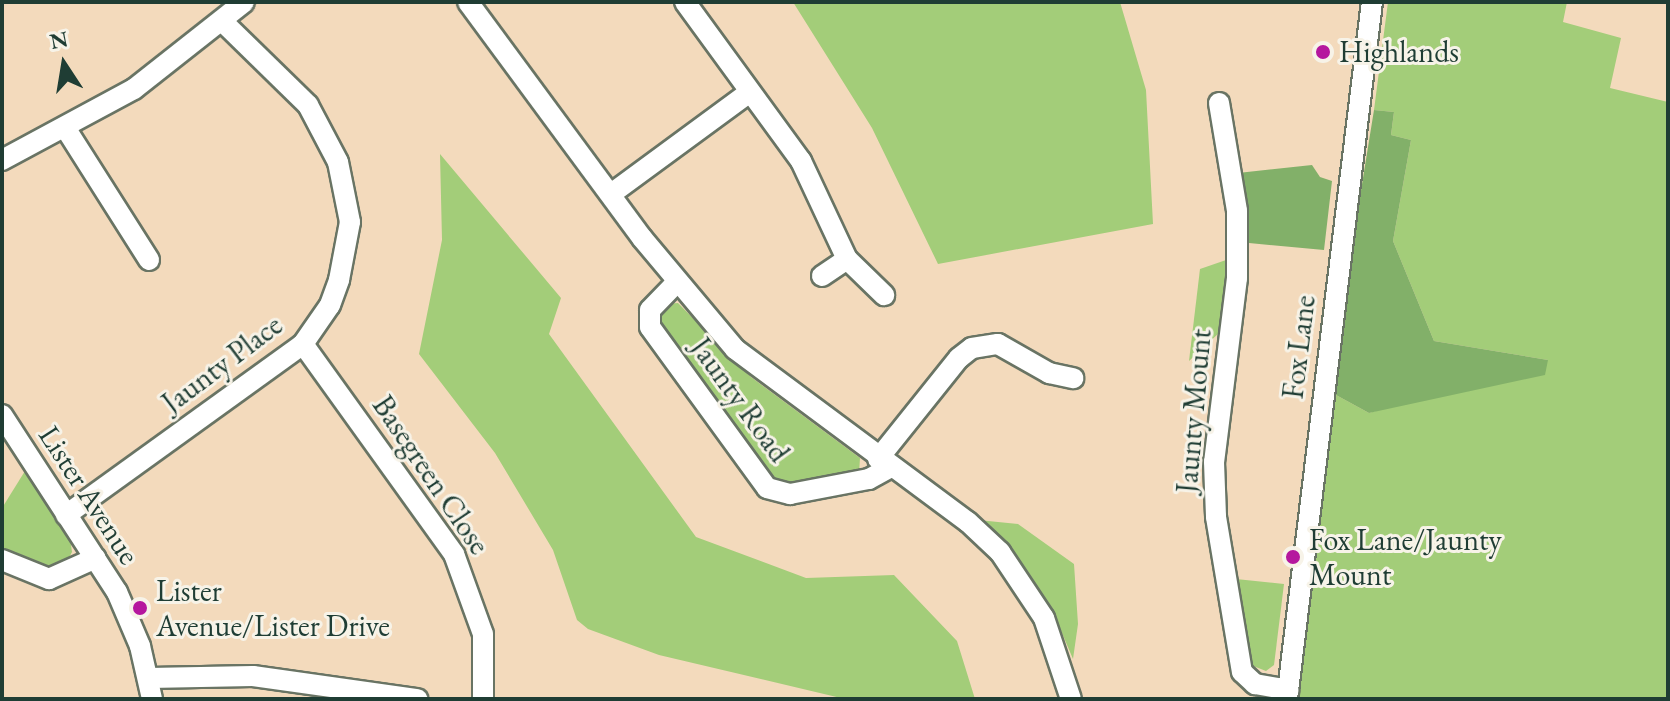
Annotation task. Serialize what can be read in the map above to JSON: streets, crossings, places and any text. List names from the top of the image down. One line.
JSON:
{"streets":{"street":["Fox Lane","Jaunty Place","Jaunty Road","Jaunty Mount","Basegreen Close","Lister Avenue"]},"crossings":[["Fox Lane","Jaunty Mount"],["Jaunty Place","Basegreen Close"],["Jaunty Place","Lister Avenue"]],"places":["Highlands","Fox Lane/Jaunty Mount","Lister Avenue/Lister Drive"],"north":"top"}
